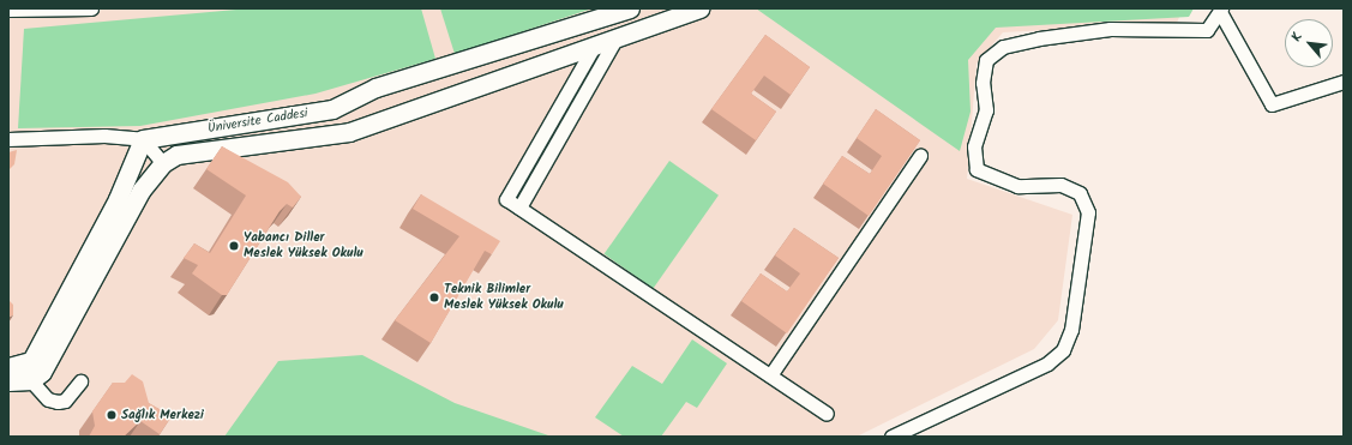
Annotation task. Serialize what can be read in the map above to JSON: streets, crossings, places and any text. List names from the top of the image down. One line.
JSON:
{"streets":{"main road":["Üniversite Caddesi"]},"places":["Yabancı Diller Meslek Yüksek Okulu","Teknik Bilimler Meslek Yüksek Okulu","Sağlık Merkezi"],"north":"top left"}
